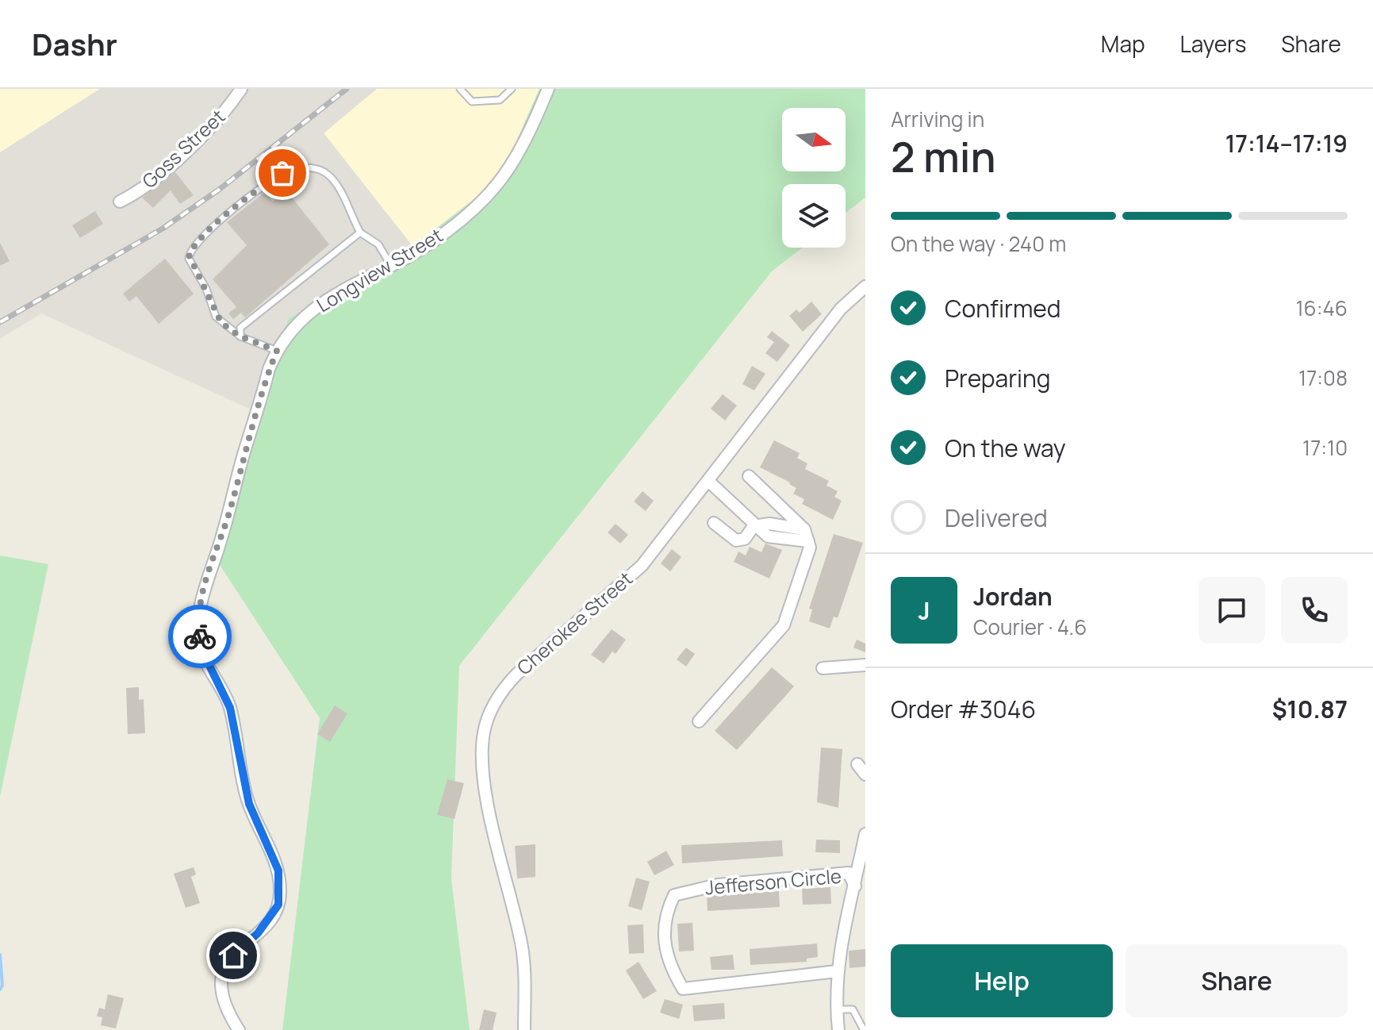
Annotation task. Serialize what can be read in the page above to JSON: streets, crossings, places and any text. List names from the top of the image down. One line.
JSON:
{"streets":{"street":["Goss Street","Longview Street","Cherokee Street","Jefferson Circle"]},"north":"right","page":{"header":"Dashr","nav":["Map","Layers","Share"],"heading":["2 min","Arriving in","17:14–17:19"],"panel":["Jordan","Courier · 4.6","Order #3046","$10.87"],"bar":"On the way · 240 m","list":[["Confirmed","16:46"],["Preparing","17:08"],["On the way","17:10"],"Delivered"],"round":"J","buttons":["Help","Share"]}}
